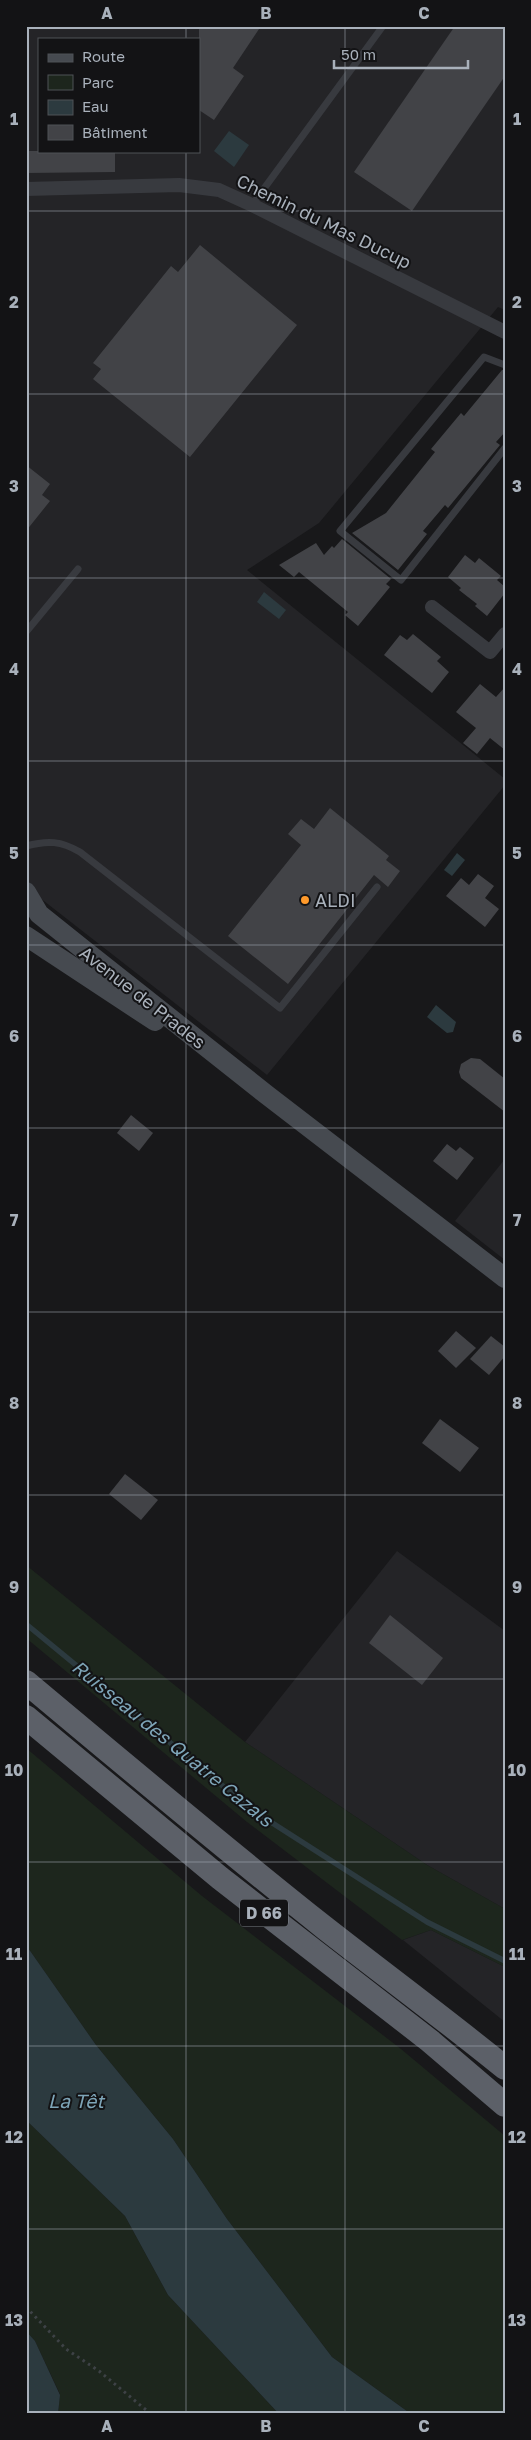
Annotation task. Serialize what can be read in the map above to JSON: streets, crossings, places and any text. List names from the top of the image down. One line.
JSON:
{"streets":{"highway":["D 66"],"main road":["Avenue de Prades"],"street":["Chemin du Mas Ducup"]},"water":["Ruisseau des Quatre Cazals","La Têt"],"places":["ALDI"],"legend":["Route","Parc","Eau","Bâtiment"],"scale_bar":"50 m","grid":{"columns":["A","B","C"],"rows":["1","2","3","4","5","6","7","8","9","10","11","12","13"]}}
